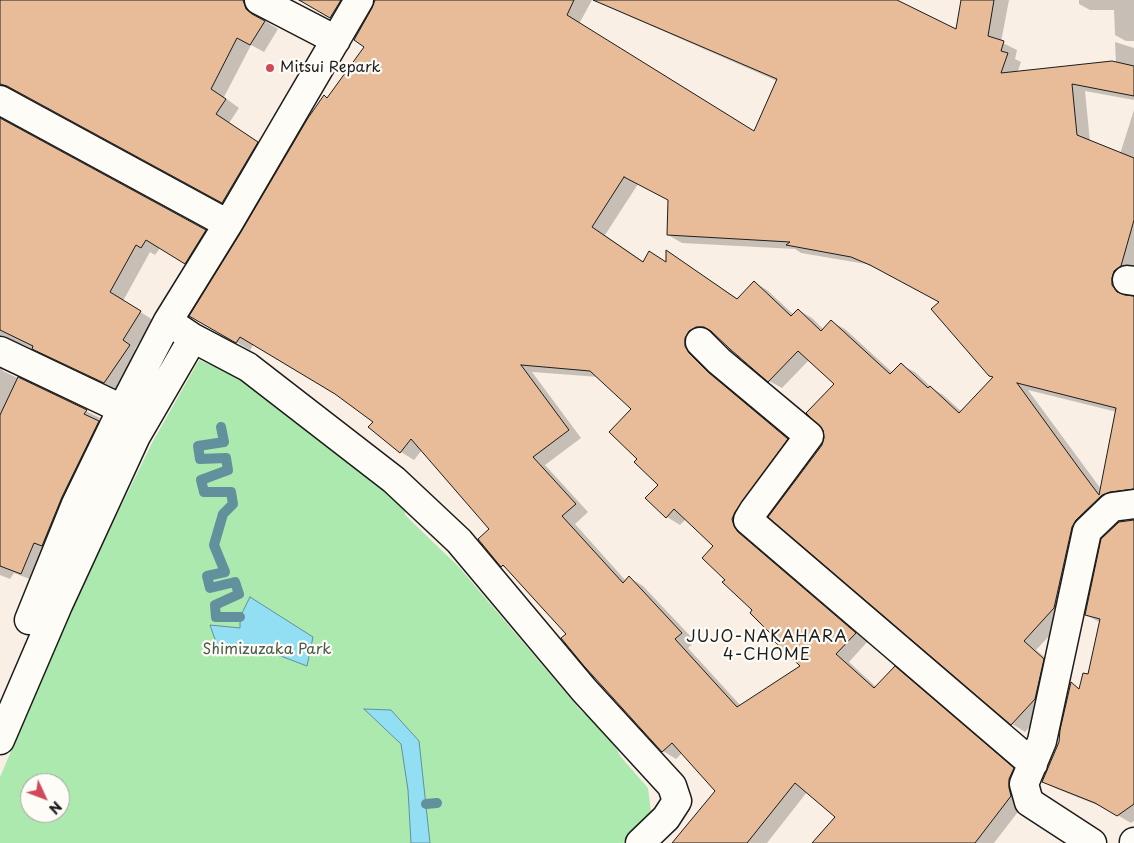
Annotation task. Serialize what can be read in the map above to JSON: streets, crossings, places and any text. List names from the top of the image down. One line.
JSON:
{"districts":["JUJO-NAKAHARA 4-CHOME"],"parks":["Shimizuzaka Park"],"places":["Mitsui Repark"],"north":"bottom right"}
